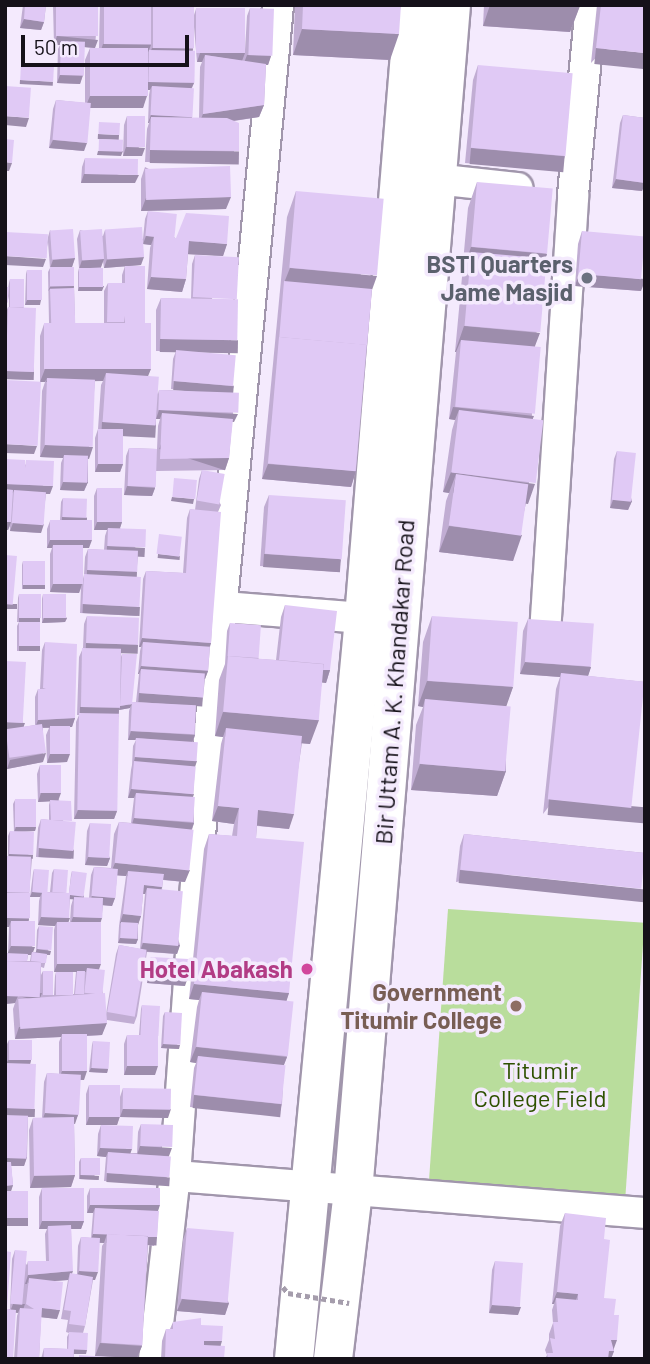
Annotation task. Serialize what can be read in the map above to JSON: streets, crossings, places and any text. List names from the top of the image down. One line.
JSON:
{"streets":{"main road":["Bir Uttam A. K. Khandakar Road"]},"parks":["Titumir College Field"],"places":["BSTI Quarters Jame Masjid","Hotel Abakash","Government Titumir College"],"scale_bar":"50 m"}
